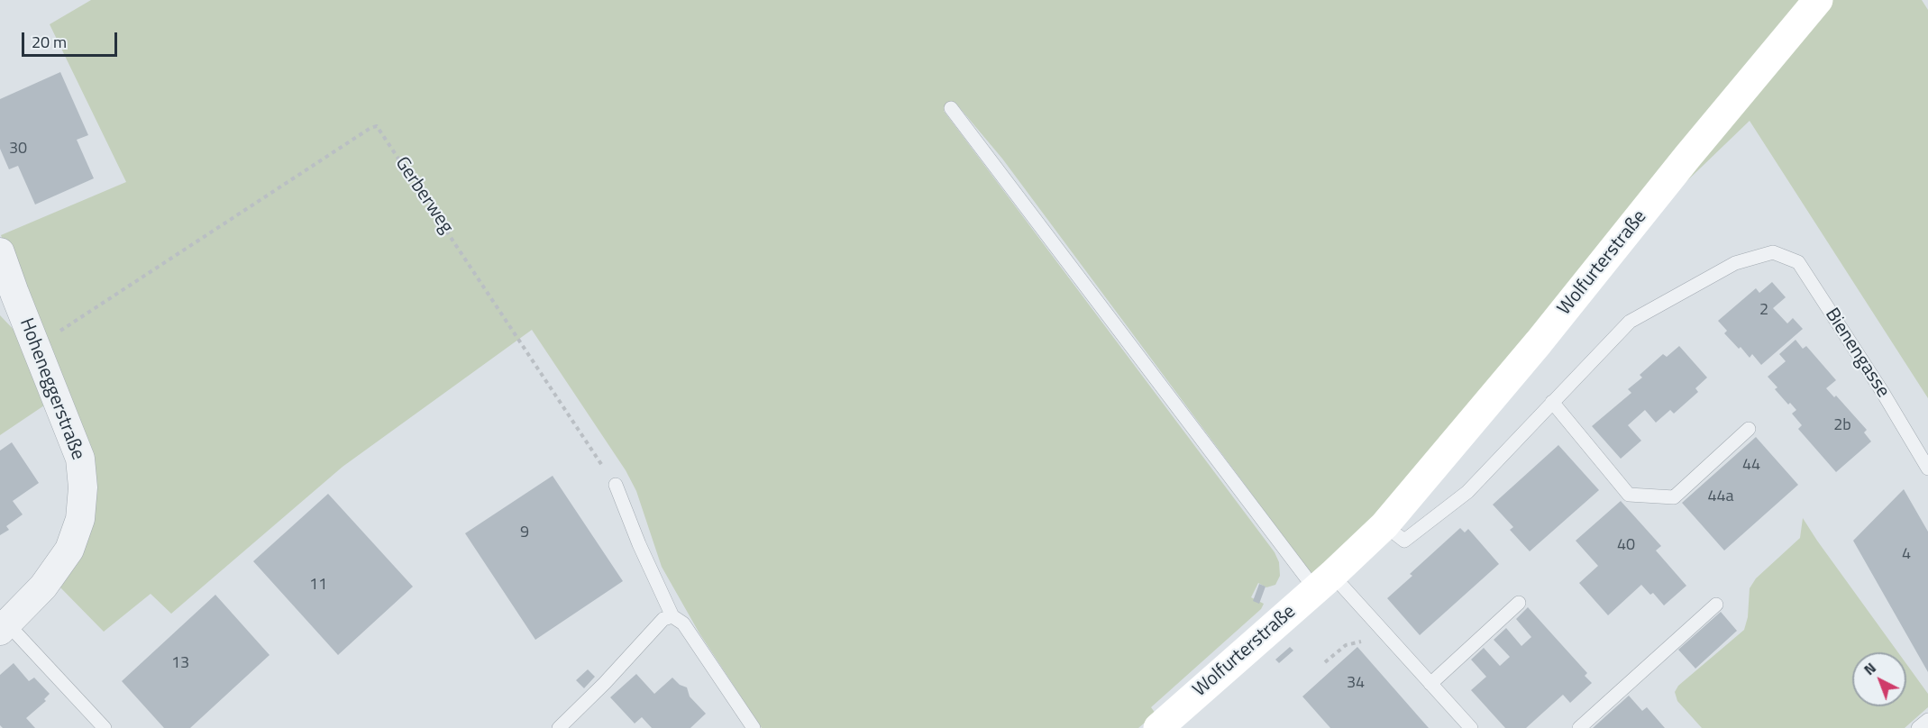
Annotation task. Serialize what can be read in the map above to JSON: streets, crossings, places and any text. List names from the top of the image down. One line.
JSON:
{"streets":{"street":["Wolfurterstraße","Hoheneggerstraße"],"lane":["Bienengasse"],"path":["Gerberweg"]},"crossings":[["Gerberweg","Hoheneggerstraße"]],"house_numbers":["30","2","2b","44","44a","9","40","4","11","13","34"],"scale_bar":"20 m","north":"top left"}
